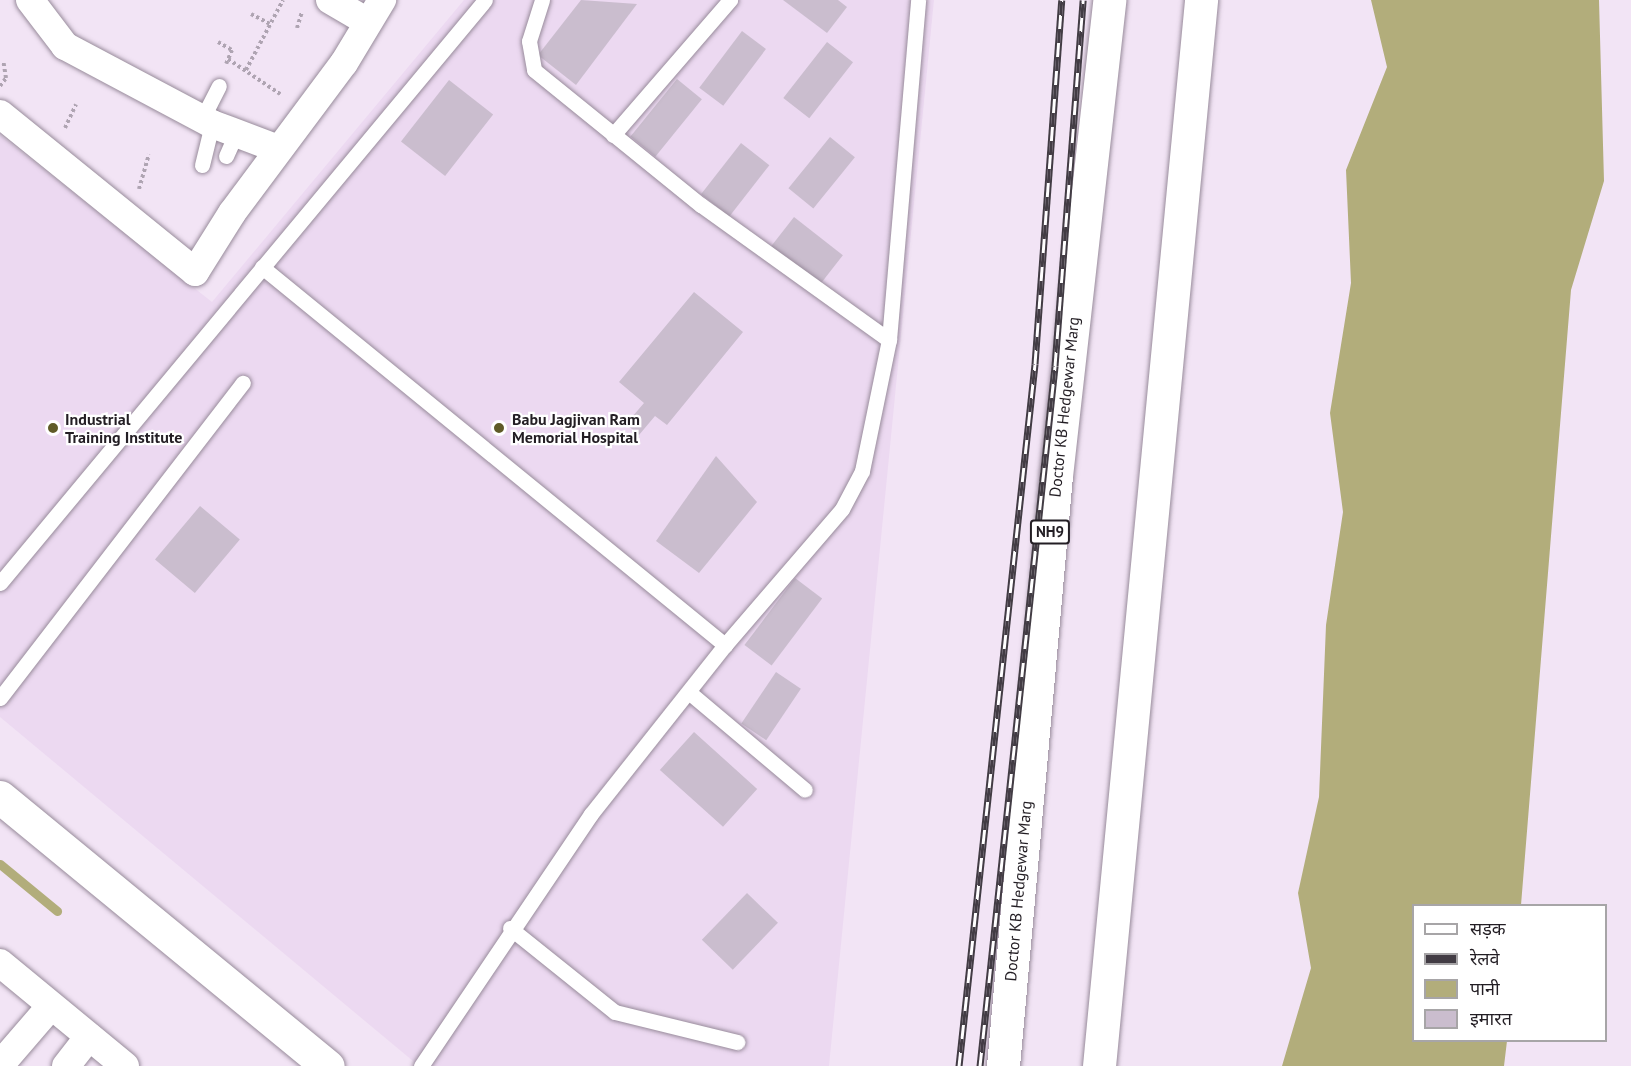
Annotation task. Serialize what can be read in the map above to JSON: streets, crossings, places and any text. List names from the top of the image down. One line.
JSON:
{"streets":{"main road":["Doctor KB Hedgewar Marg","NH9"]},"places":["Industrial Training Institute","Babu Jagjivan Ram Memorial Hospital"],"legend":["सड़क","रेलवे","पानी","इमारत"]}
